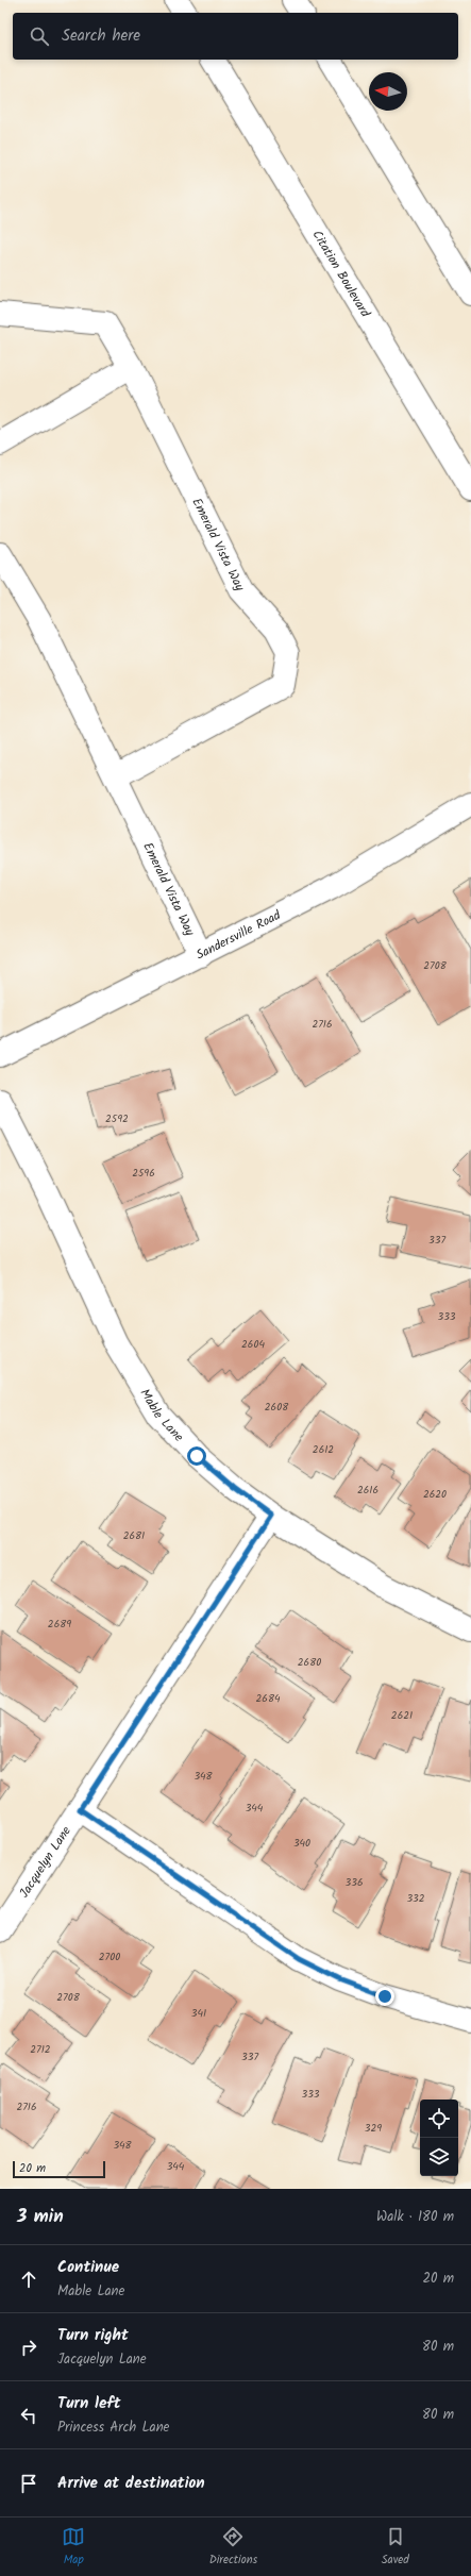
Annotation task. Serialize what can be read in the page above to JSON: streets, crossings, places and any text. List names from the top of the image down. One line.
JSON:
{"streets":{"street":["Citation Boulevard","Emerald Vista Way","Sandersville Road","Mable Lane","Jacquelyn Lane"]},"crossings":[["Emerald Vista Way","Sandersville Road"],["Mable Lane","Jacquelyn Lane"]],"house_numbers":["2708","2716","2592","2596","337","333","2604","2608","2612","2616","2620","2681","2689","2680","2684","2621","348","344","340","336","332","2700","2708","341","2712","337","333","2716","329","348","344"],"scale_bar":"20 m","north":"left","page":{"search":"Search here","scale":"20 m","heading":["3 min","Walk · 180 m"],"list":[["Continue","Mable Lane","20 m"],["Turn right","Jacquelyn Lane","80 m"],["Turn left","Princess Arch Lane","80 m"],"Arrive at destination"],"nav":["Map","Directions","Saved"]}}
